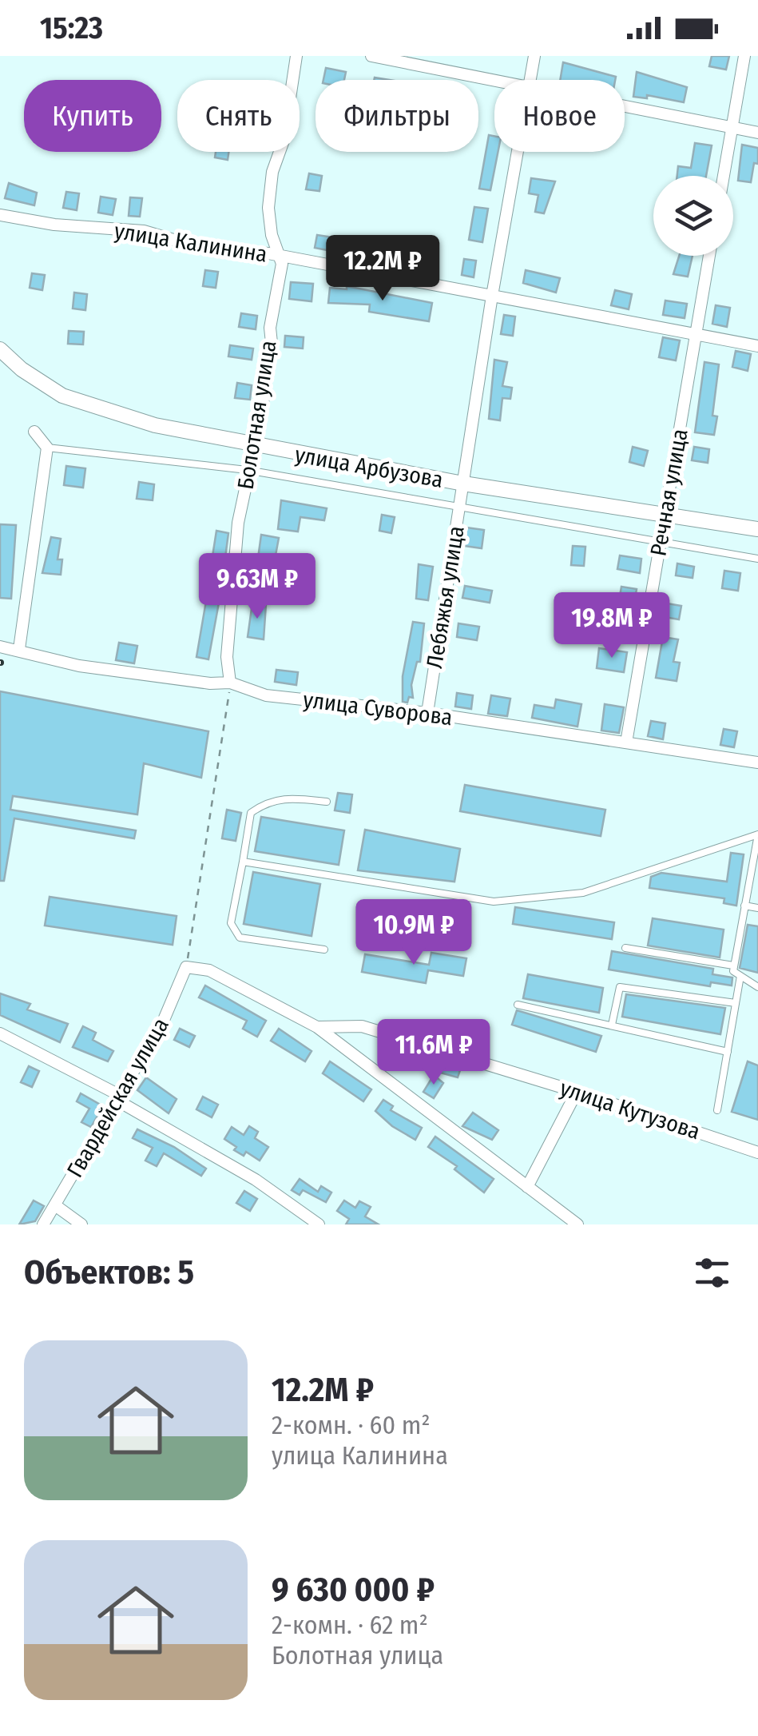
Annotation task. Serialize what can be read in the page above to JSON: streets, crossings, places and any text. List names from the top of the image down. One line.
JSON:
{"streets":{"street":["улица Калинина","Болотная улица","улица Арбузова","Речная улица","Лебяжья улица","улица Суворова","Гвардейская улица","улица Кутузова"]},"crossings":[["улица Калинина","Болотная улица"],["улица Калинина","Речная улица"],["улица Калинина","Лебяжья улица"],["Болотная улица","улица Арбузова"],["Болотная улица","улица Суворова"],["улица Арбузова","Речная улица"],["улица Арбузова","Лебяжья улица"],["Речная улица","улица Суворова"],["Лебяжья улица","улица Суворова"]],"page":{"status":"15:23","chip":["Купить","Снять","Фильтры","Новое"],"price":["12.2M ₽","9.63M ₽","19.8M ₽","10.9M ₽","11.6M ₽"],"heading":"Объектов: 5","list":[{"name":"12.2M ₽","note":"2-комн. · 60 m² · улица Калинина"},{"name":"9 630 000 ₽","note":"2-комн. · 62 m² · Болотная улица"}]}}
